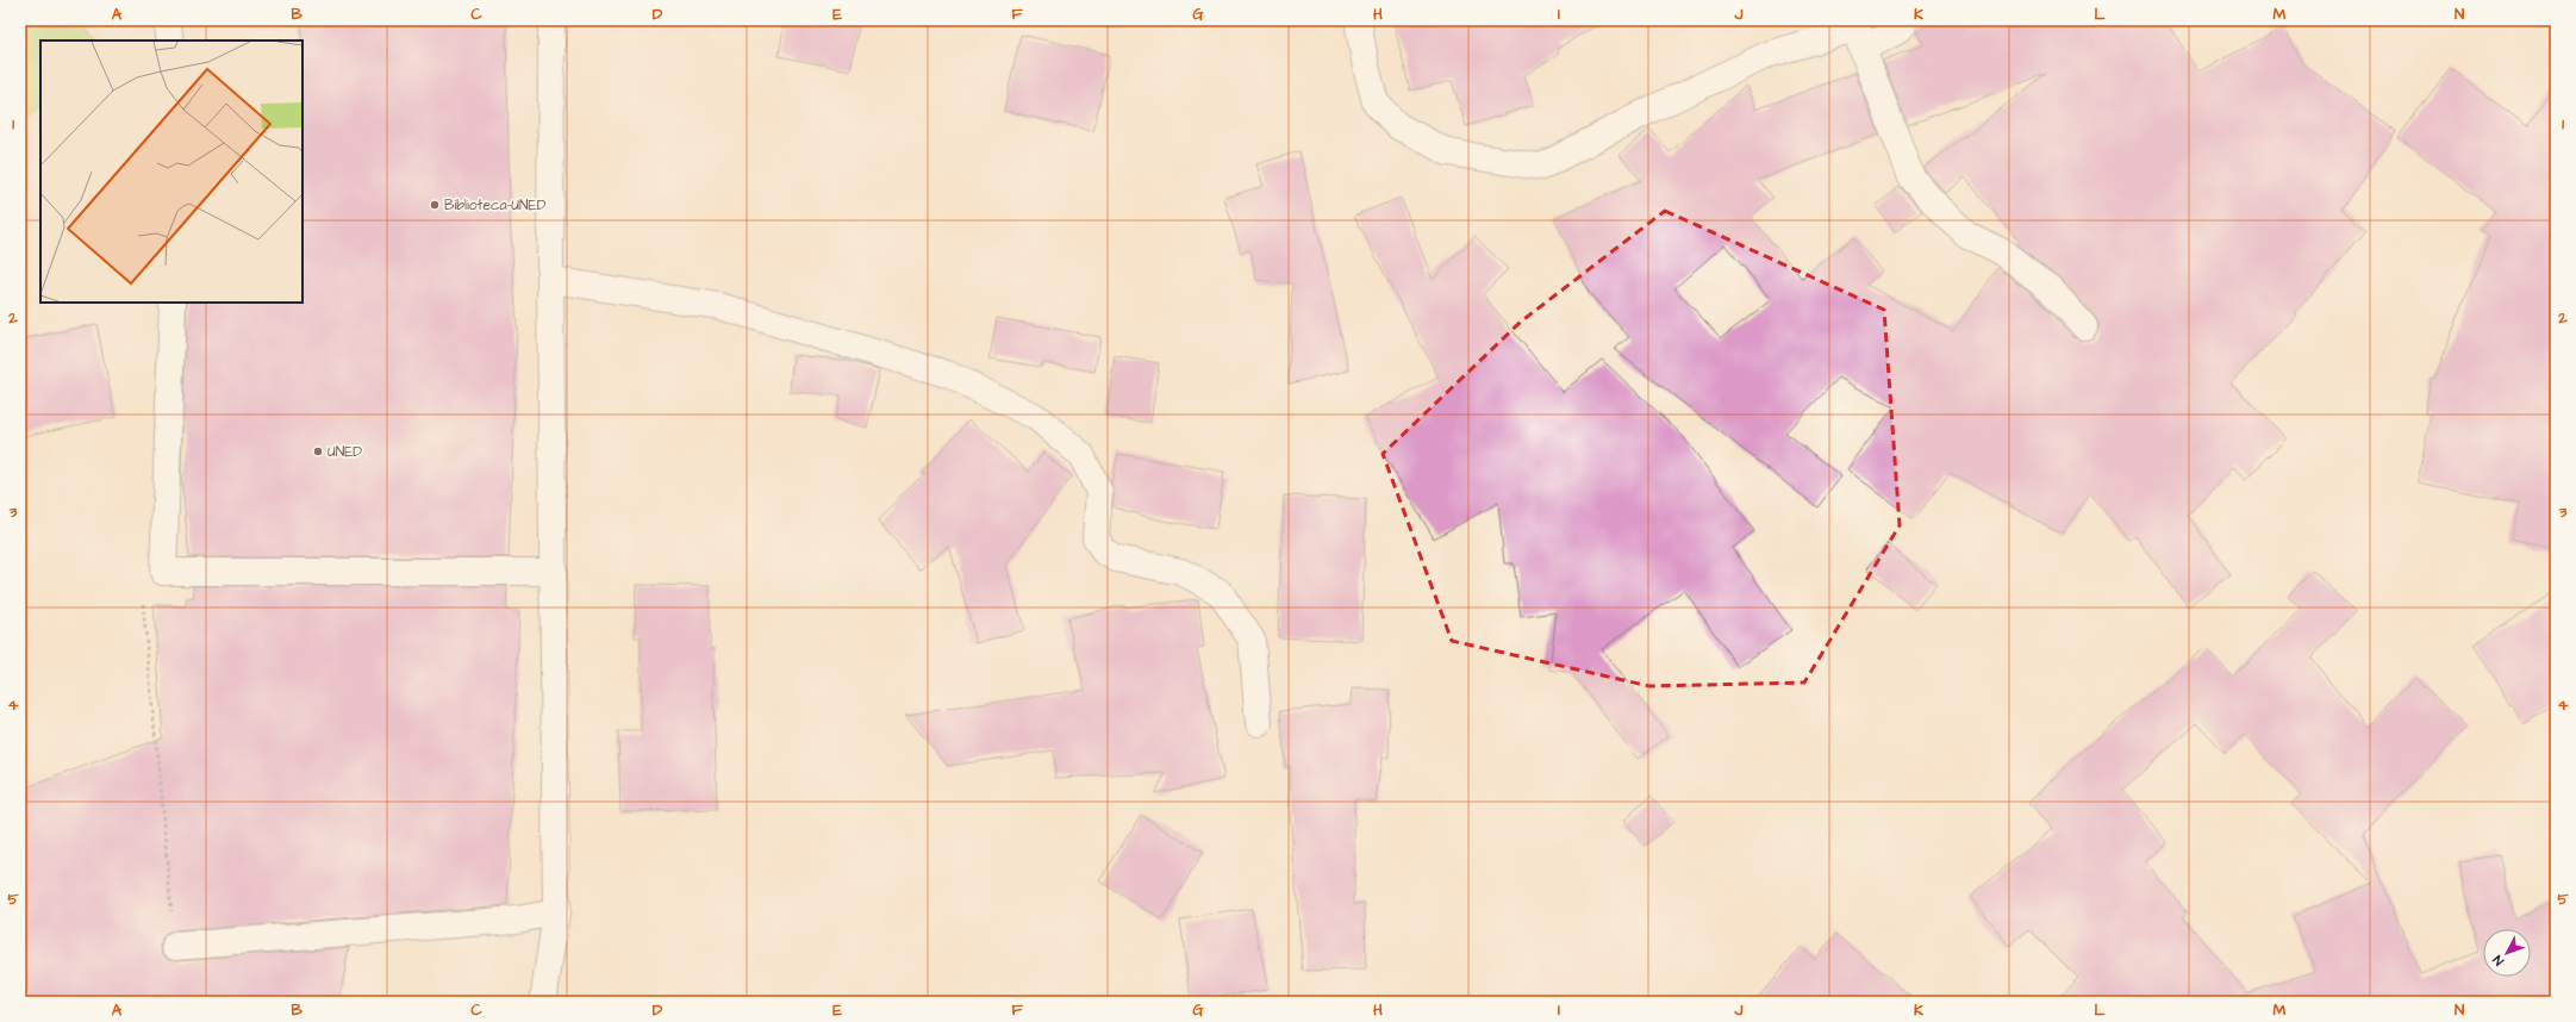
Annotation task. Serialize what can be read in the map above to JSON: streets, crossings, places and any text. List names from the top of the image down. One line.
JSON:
{"places":["Biblioteca-UNED","UNED"],"north":"bottom left","grid":{"columns":["A","B","C","D","E","F","G","H","I","J","K","L","M","N"],"rows":["1","2","3","4","5"]}}
